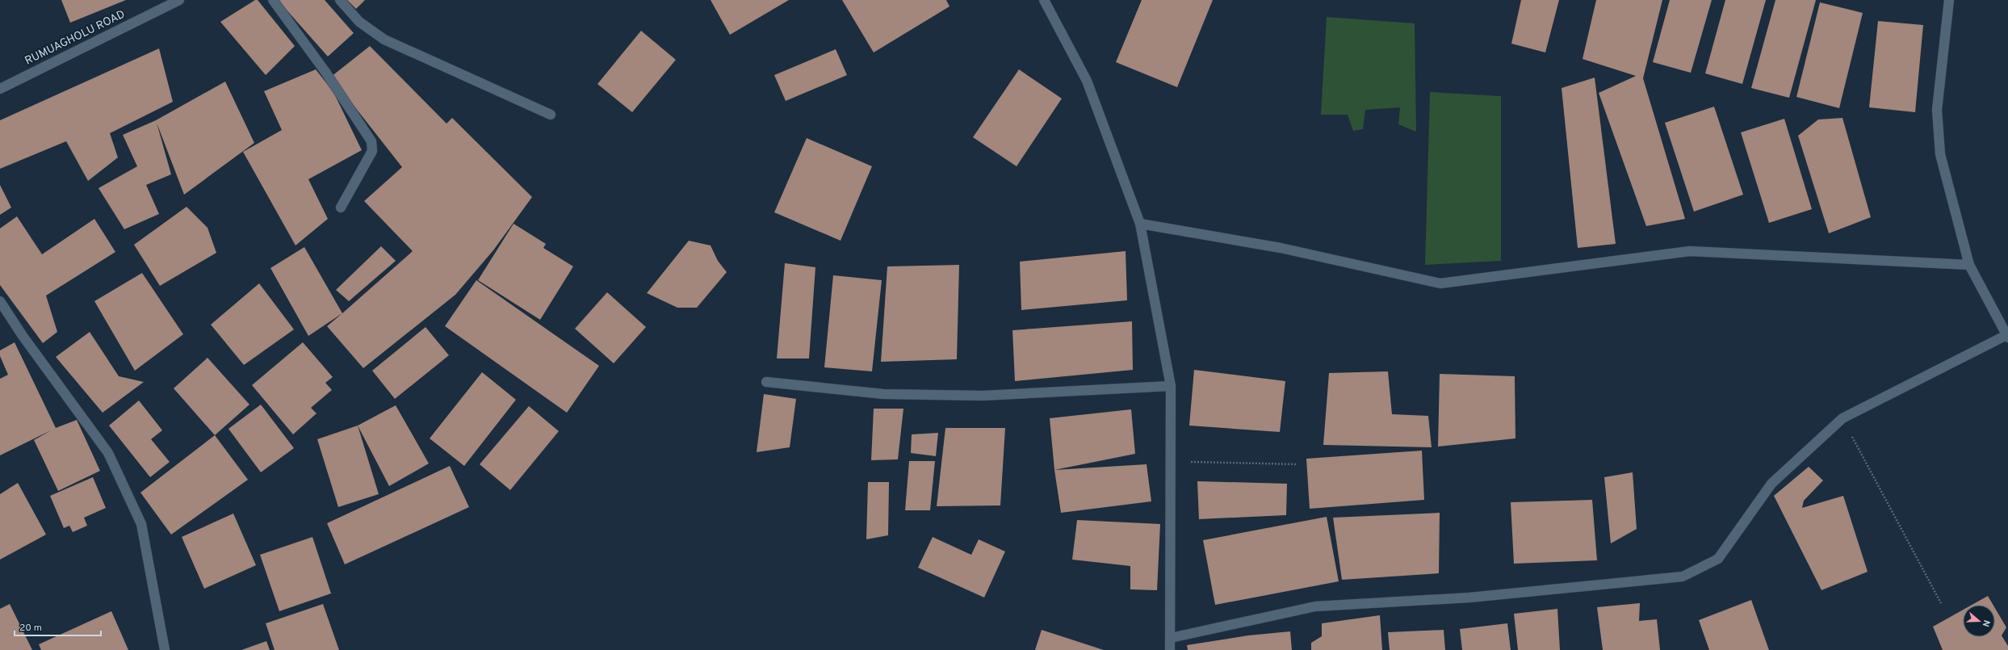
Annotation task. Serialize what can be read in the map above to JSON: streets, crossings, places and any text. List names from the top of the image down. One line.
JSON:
{"streets":{"street":["RUMUAGHOLU ROAD"]},"scale_bar":"20 m","north":"right"}
